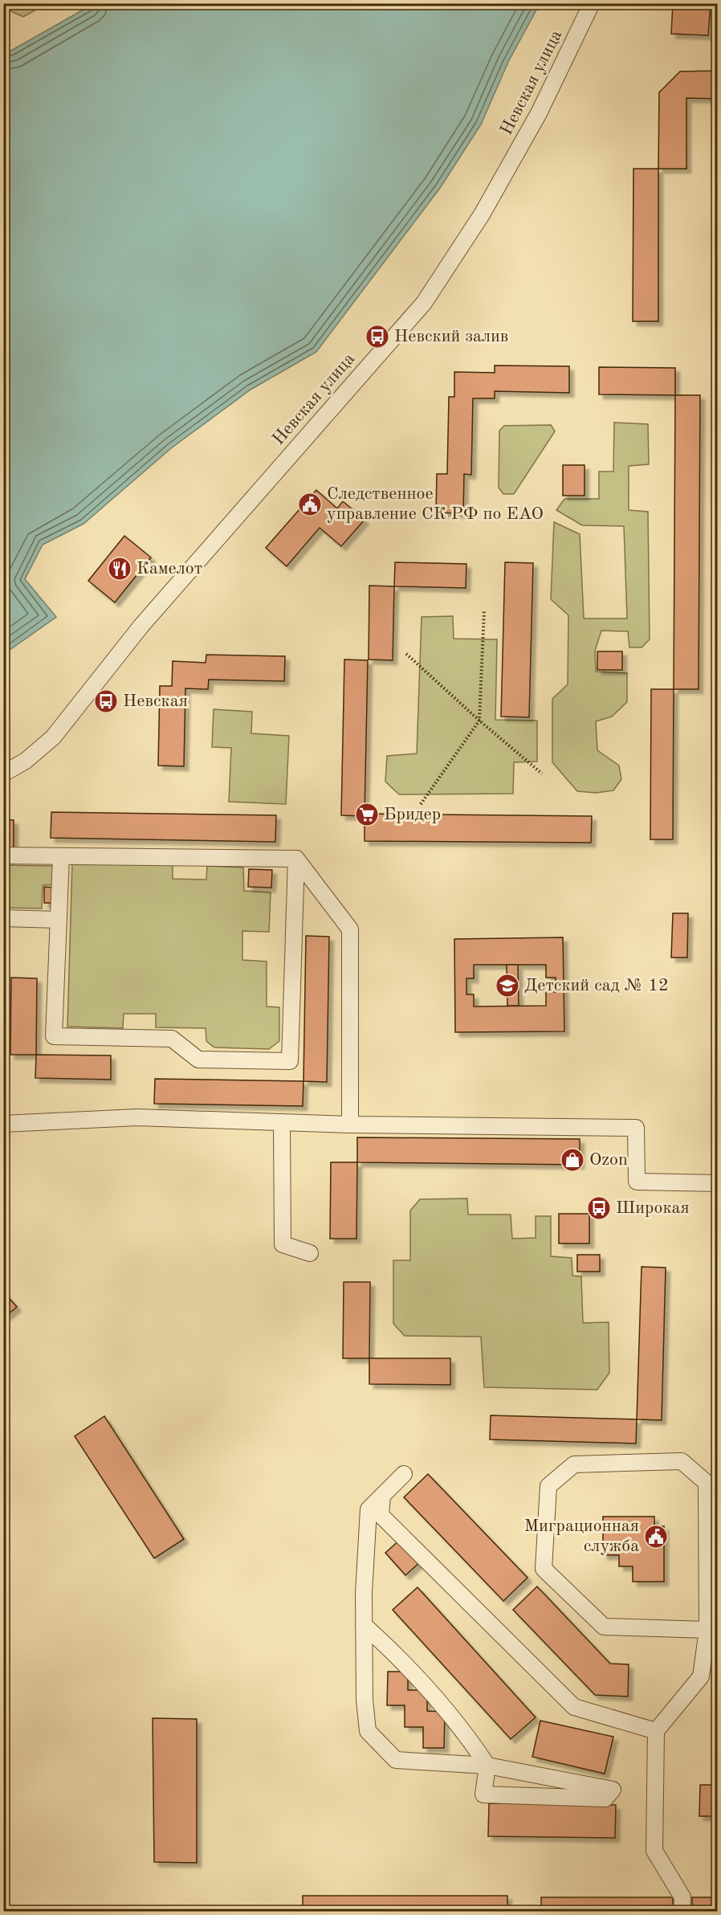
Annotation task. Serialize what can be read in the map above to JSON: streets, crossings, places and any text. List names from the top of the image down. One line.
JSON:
{"streets":{"street":["Невская улица"]},"places":{"bus stop":["Невский залив","Невская","Широкая"],"public building":["Следственное управление СК РФ по ЕАО","Миграционная служба"],"restaurant":["Камелот"],"supermarket":["Бридер"],"school or university":["Детский сад № 12"],"shop":["Ozon"]}}
